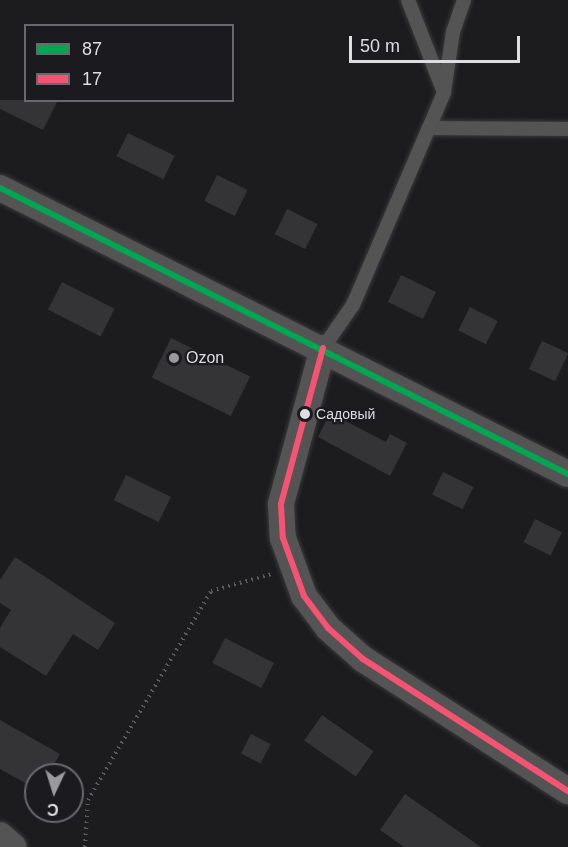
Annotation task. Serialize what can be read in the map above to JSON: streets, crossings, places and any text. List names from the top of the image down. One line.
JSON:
{"places":["Ozon","Садовый"],"lines":["transit line 87","transit line 17"],"legend":["87","17"],"scale_bar":"50 m","north":"bottom"}
